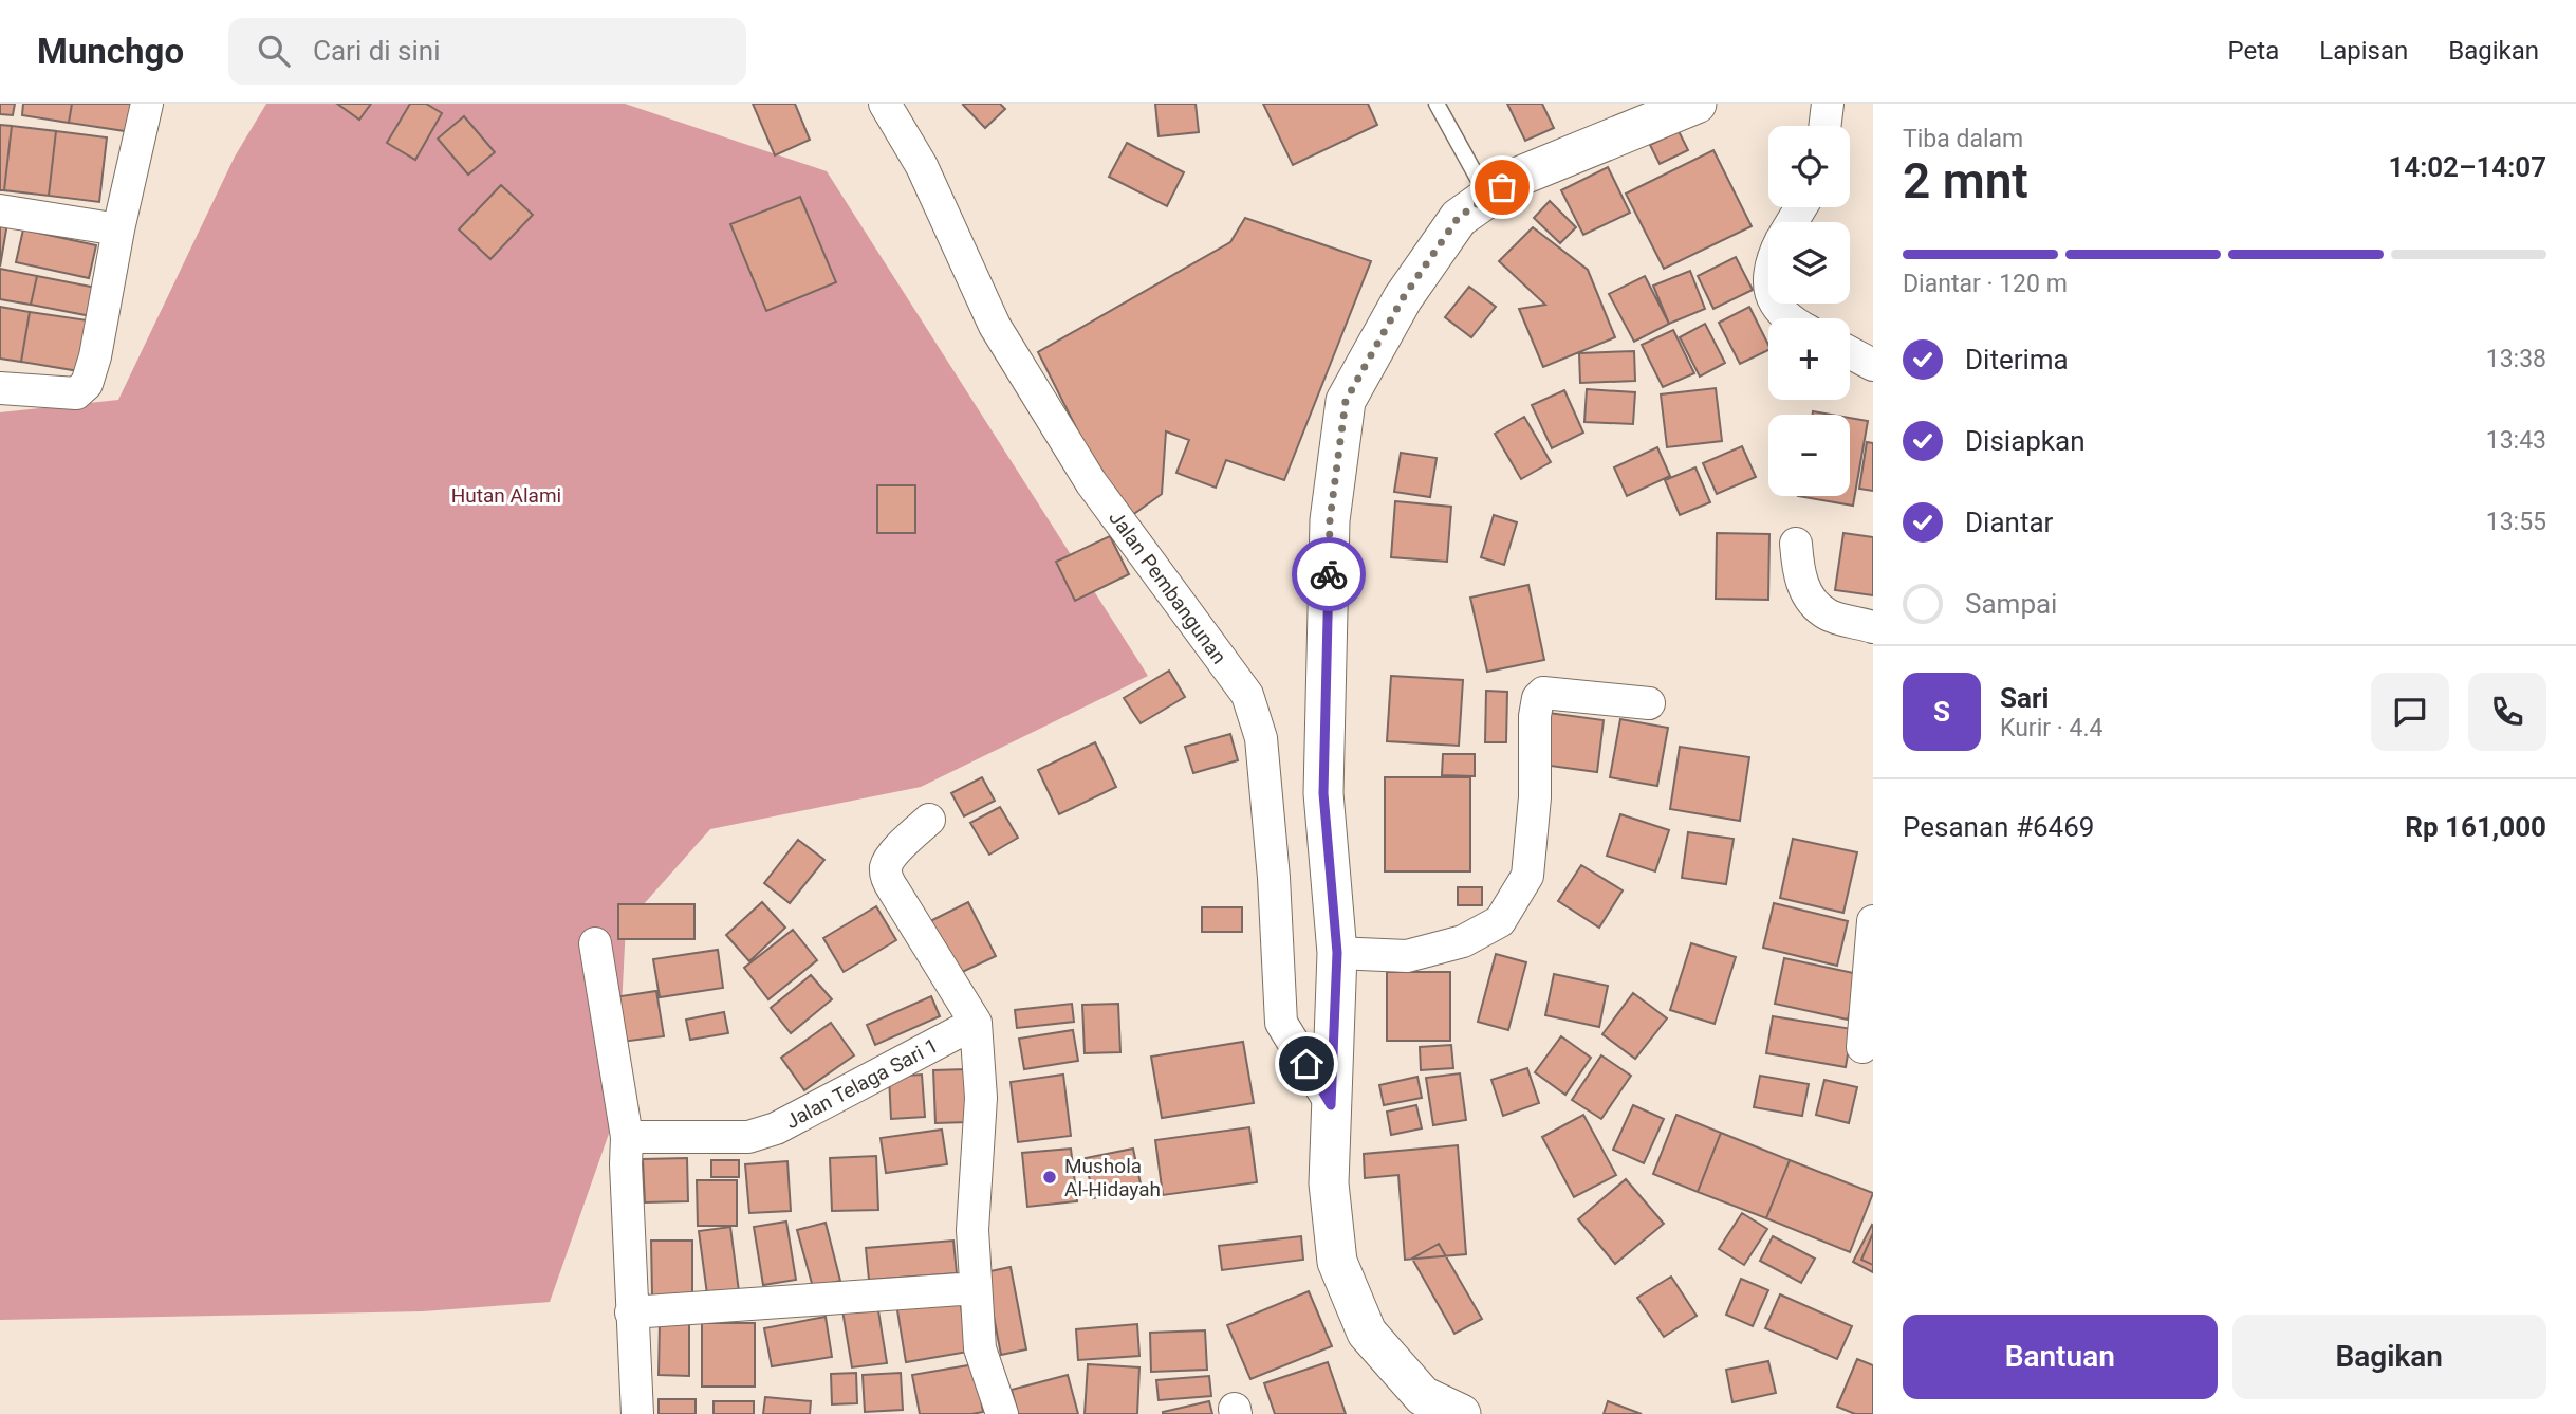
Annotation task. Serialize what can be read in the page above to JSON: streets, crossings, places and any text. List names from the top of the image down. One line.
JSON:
{"streets":{"street":["Jalan Pembangunan","Jalan Telaga Sari 1"]},"parks":["Hutan Alami"],"places":["Mushola Al-Hidayah"],"page":{"header":"Munchgo","search":"Cari di sini","nav":["Peta","Lapisan","Bagikan"],"heading":["2 mnt","Tiba dalam","14:02–14:07"],"panel":["Sari","Kurir · 4.4","Pesanan #6469","Rp 161,000"],"map_buttons":["+","−"],"bar":"Diantar · 120 m","list":[["Diterima","13:38"],["Disiapkan","13:43"],["Diantar","13:55"],"Sampai"],"round":"S","buttons":["Bantuan","Bagikan"]}}
